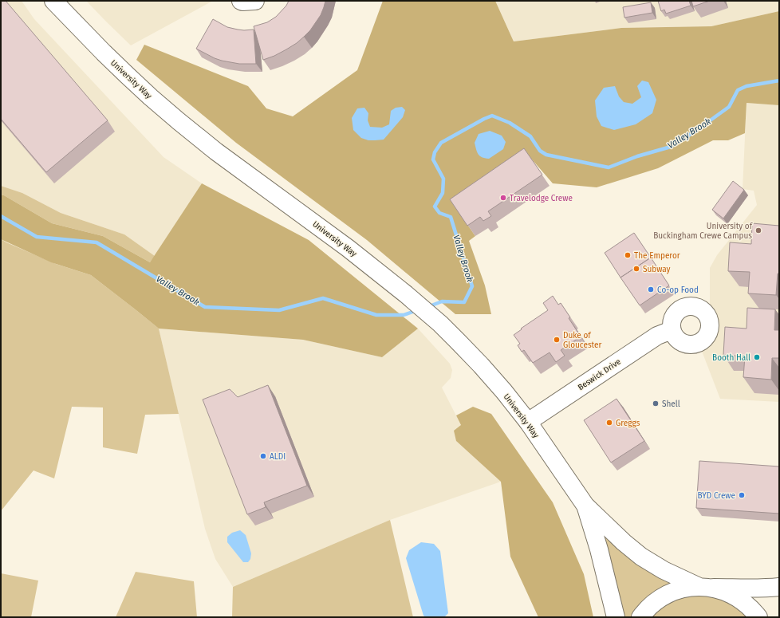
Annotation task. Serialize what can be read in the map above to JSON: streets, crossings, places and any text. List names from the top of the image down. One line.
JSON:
{"streets":{"main road":["University Way","Beswick Drive"]},"crossings":[["University Way","Beswick Drive"]],"water":["Valley Brook"],"places":["Travelodge Crewe","University of Buckingham Crewe Campus","The Emperor","Subway","Co-op Food","Duke of Gloucester","Booth Hall","Shell","Greggs","ALDI","BYD Crewe"]}
